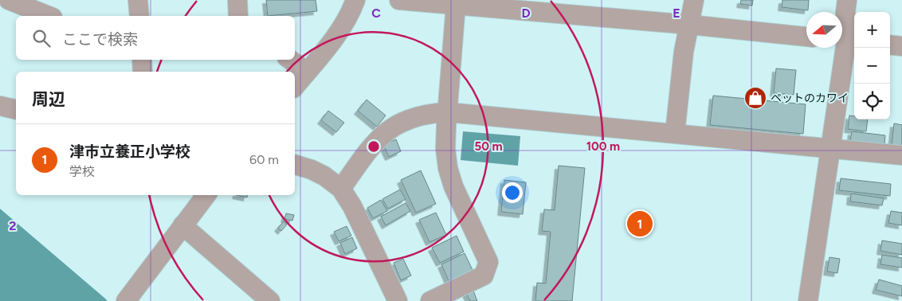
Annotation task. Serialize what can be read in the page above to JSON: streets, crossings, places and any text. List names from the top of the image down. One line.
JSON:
{"places":{"shop":["ペットのカワイ"]},"north":"left","page":{"map_buttons":["+","−"],"search":"ここで検索","heading":"周辺","list":[{"mark":"1","name":"津市立養正小学校","note":"学校","value":"60 m"}],"pins":"1"},"grid":{"columns":["C","D","E"],"rows":["2"]},"rings":["50 m","100 m"]}
